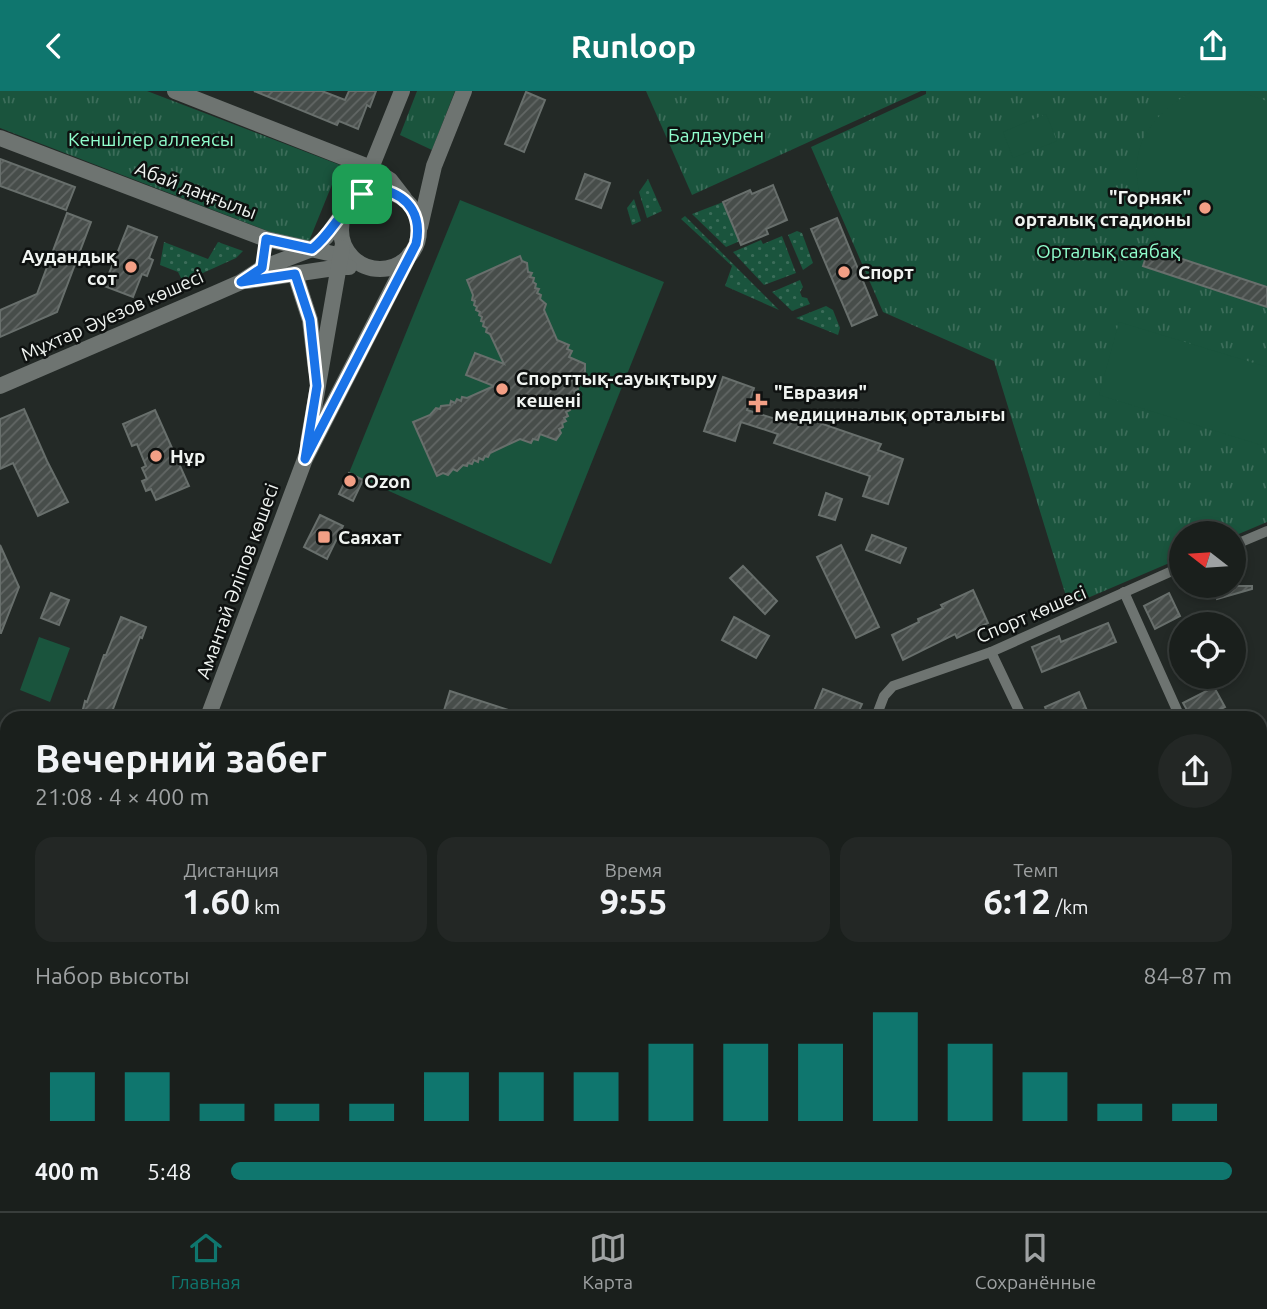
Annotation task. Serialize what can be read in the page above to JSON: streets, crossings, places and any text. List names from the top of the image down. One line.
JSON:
{"streets":{"main road":["Абай даңғылы","Мұхтар Әуезов көшесі","Амантай Әліпов көшесі"],"street":["Спорт көшесі"]},"crossings":[["Абай даңғылы","Мұхтар Әуезов көшесі"],["Абай даңғылы","Амантай Әліпов көшесі"],["Мұхтар Әуезов көшесі","Амантай Әліпов көшесі"]],"parks":["Балдәурен","Кеншілер аллеясы","Орталық саябақ"],"places":{"other":["\"Горняк\" орталық стадионы","Аудандық сот","Спорт","Спорттық-сауықтыру кешені","Нұр","Ozon"],"health":["\"Евразия\" медициналық орталығы"],"transit":["Саяхат"]},"north":"left","page":{"header":"Runloop","heading":["Вечерний забег","21:08 · 4 × 400 m"],"stats":[["Дистанция","1.60 km"],["Время","9:55"],["Темп","6:12 /km"]],"chart":["Набор высоты","84–87 m"],"list":[{"name":"400 m","note":"5:48"}],"tabs":["Главная","Карта","Сохранённые"]}}
